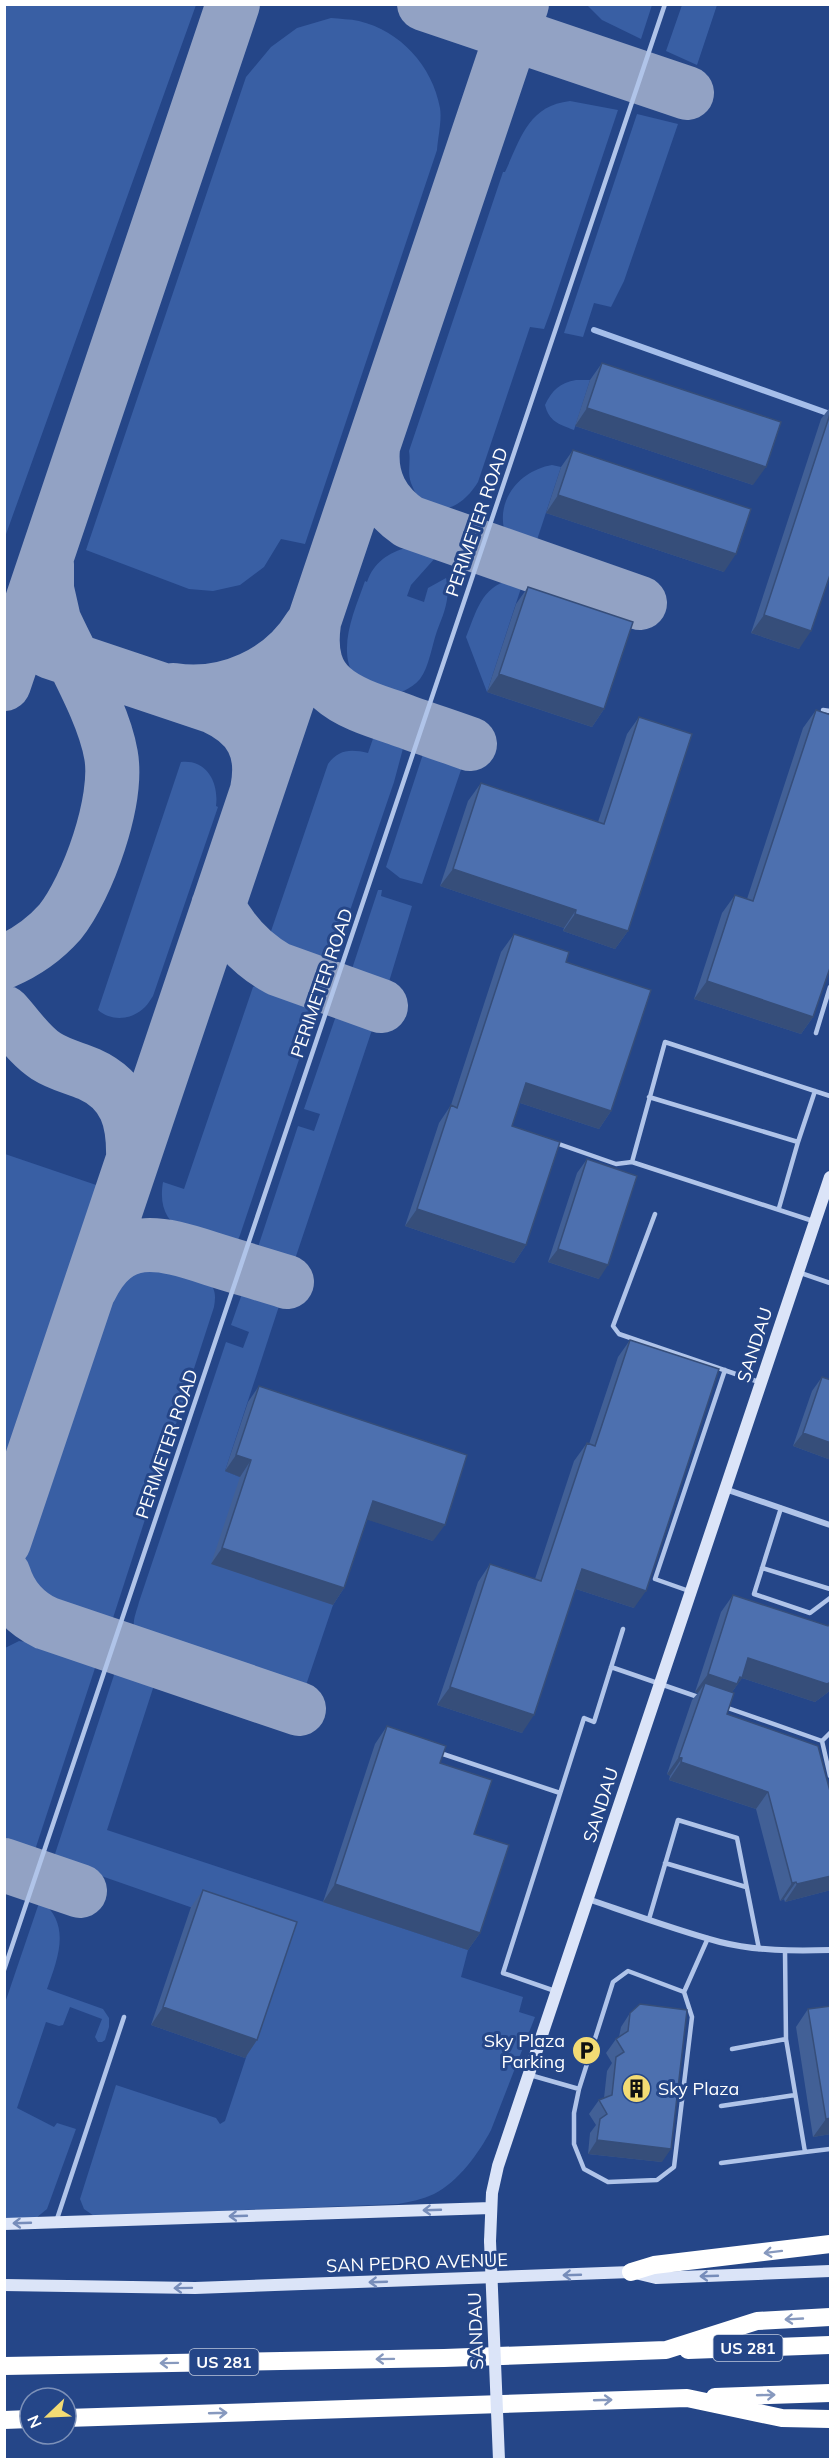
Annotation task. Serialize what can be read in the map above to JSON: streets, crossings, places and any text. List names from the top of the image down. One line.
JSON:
{"streets":{"highway":["US 281"],"street":["SANDAU","SAN PEDRO AVENUE"],"lane":["PERIMETER ROAD"]},"places":{"parking":["Sky Plaza Parking"],"building":["Sky Plaza"]},"north":"bottom left"}
